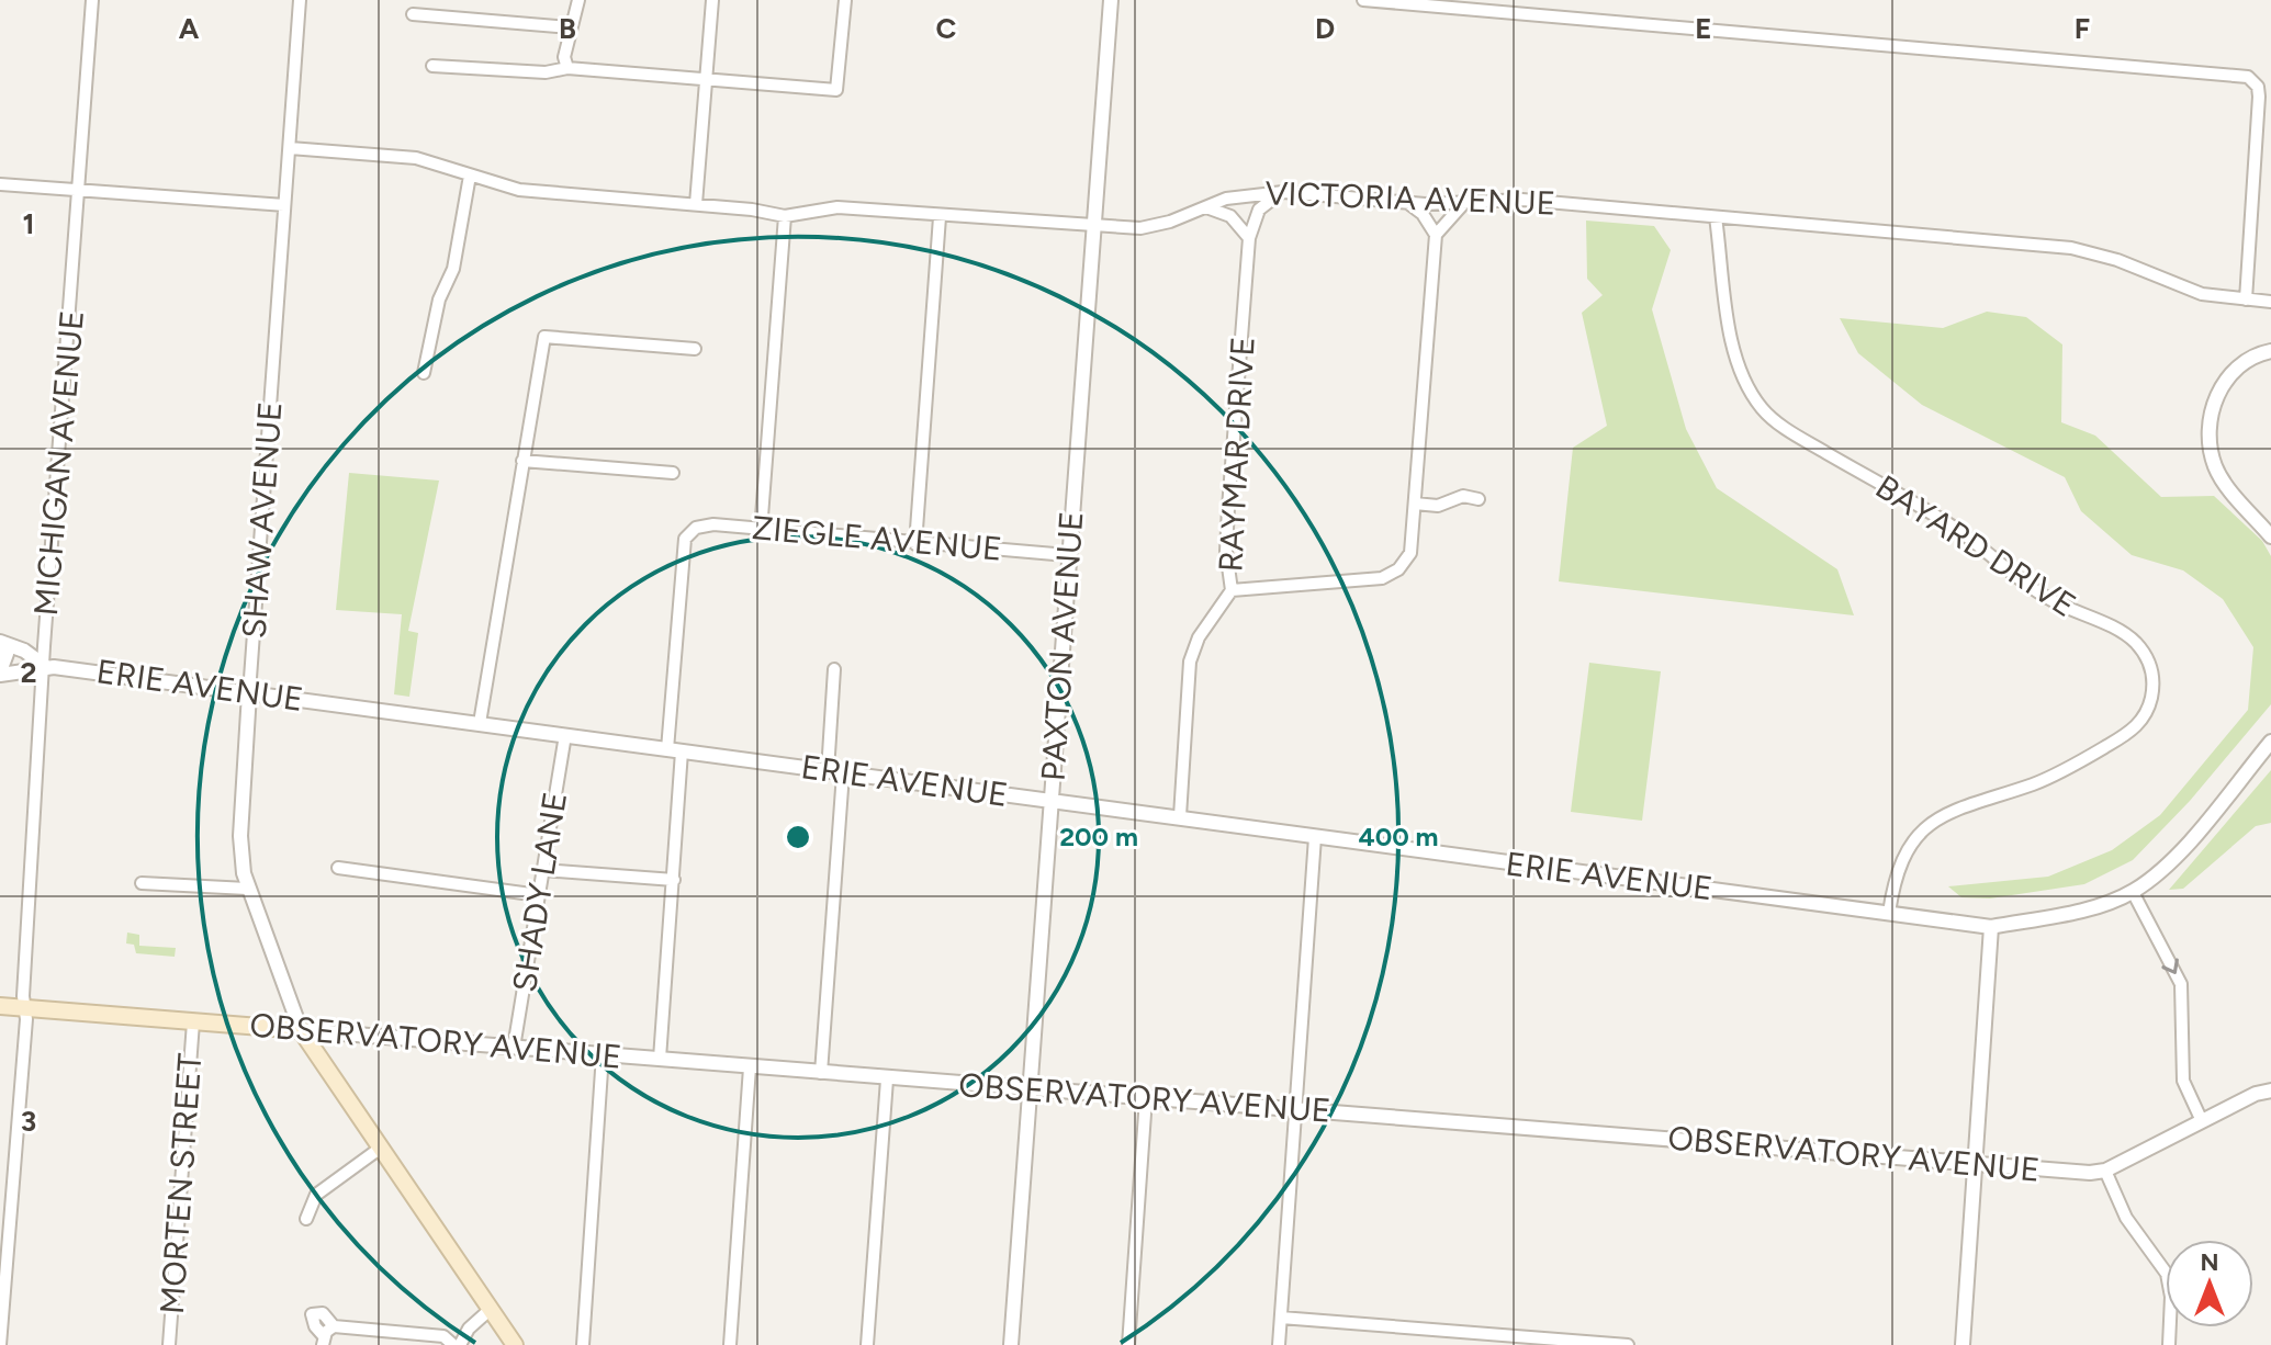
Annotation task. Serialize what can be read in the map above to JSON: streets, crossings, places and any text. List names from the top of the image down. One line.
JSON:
{"streets":{"main road":["OBSERVATORY AVENUE"],"street":["VICTORIA AVENUE","RAYMAR DRIVE","MICHIGAN AVENUE","SHAW AVENUE","ZIEGLE AVENUE","BAYARD DRIVE","PAXTON AVENUE","ERIE AVENUE","SHADY LANE","MORTEN STREET"]},"crossings":[["VICTORIA AVENUE","RAYMAR DRIVE"],["VICTORIA AVENUE","SHAW AVENUE"],["VICTORIA AVENUE","BAYARD DRIVE"],["VICTORIA AVENUE","PAXTON AVENUE"],["RAYMAR DRIVE","ERIE AVENUE"],["MICHIGAN AVENUE","ERIE AVENUE"],["MICHIGAN AVENUE","OBSERVATORY AVENUE"],["SHAW AVENUE","ERIE AVENUE"],["SHAW AVENUE","OBSERVATORY AVENUE"],["ZIEGLE AVENUE","PAXTON AVENUE"],["ZIEGLE AVENUE","ERIE AVENUE"],["BAYARD DRIVE","ERIE AVENUE"],["PAXTON AVENUE","ERIE AVENUE"],["PAXTON AVENUE","OBSERVATORY AVENUE"],["ERIE AVENUE","SHADY LANE"],["SHADY LANE","OBSERVATORY AVENUE"],["OBSERVATORY AVENUE","MORTEN STREET"]],"north":"top","grid":{"columns":["A","B","C","D","E","F"],"rows":["1","2","3"]},"rings":["200 m","400 m"]}
